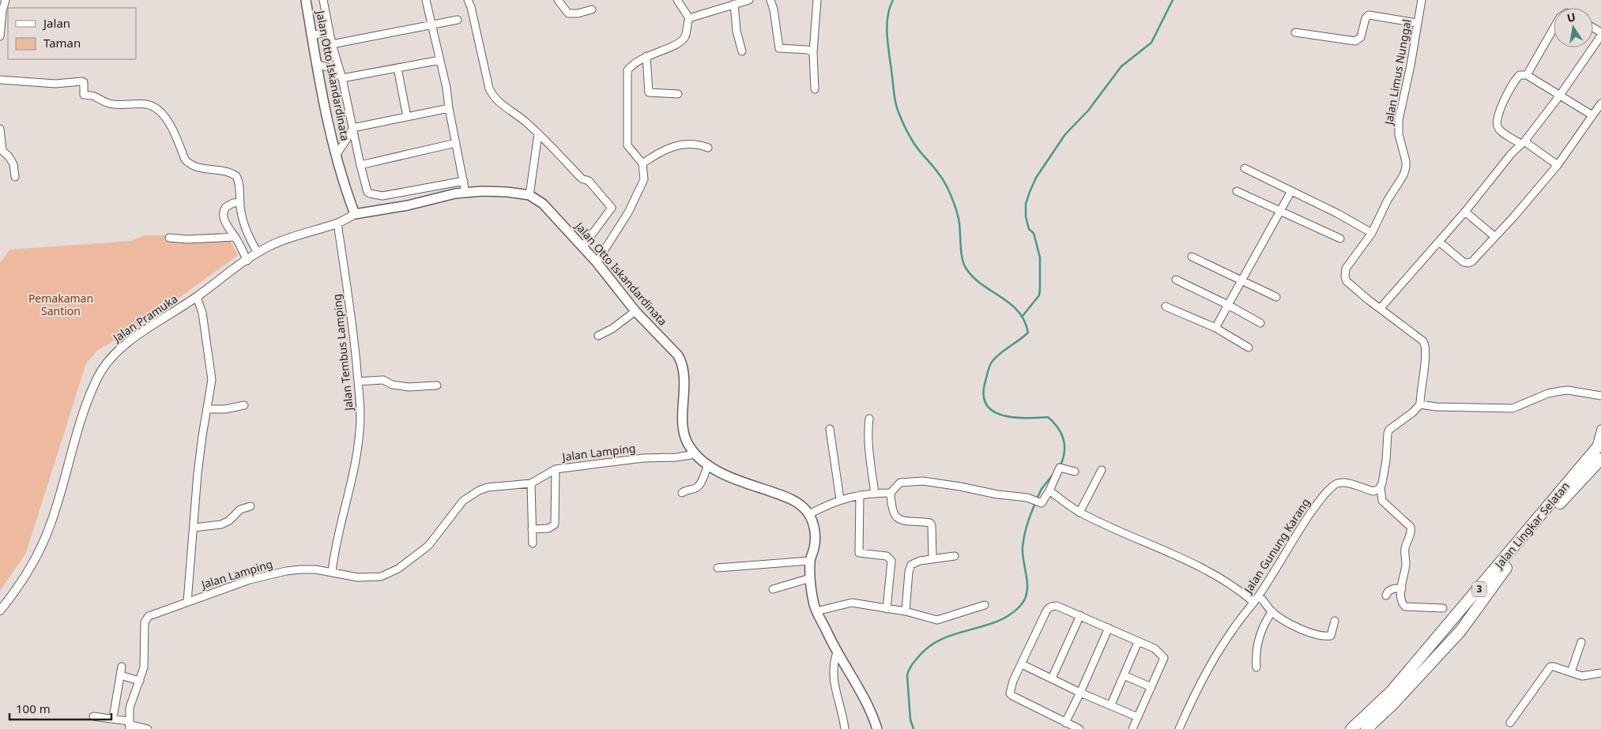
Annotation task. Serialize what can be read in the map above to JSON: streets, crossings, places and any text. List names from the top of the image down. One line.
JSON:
{"streets":{"main road":["Jalan Otto Iskandardinata","Jalan Lingkar Selatan","3"],"street":["Jalan Limus Nunggal","Jalan Pramuka","Jalan Tembus Lamping","Jalan Lamping","Jalan Gunung Karang"]},"crossings":[["Jalan Otto Iskandardinata","Jalan Pramuka"],["Jalan Otto Iskandardinata","Jalan Lamping"],["Jalan Pramuka","Jalan Tembus Lamping"],["Jalan Tembus Lamping","Jalan Lamping"]],"parks":["Pemakaman Santion"],"legend":["Jalan","Taman"],"scale_bar":"100 m","north":"top"}
